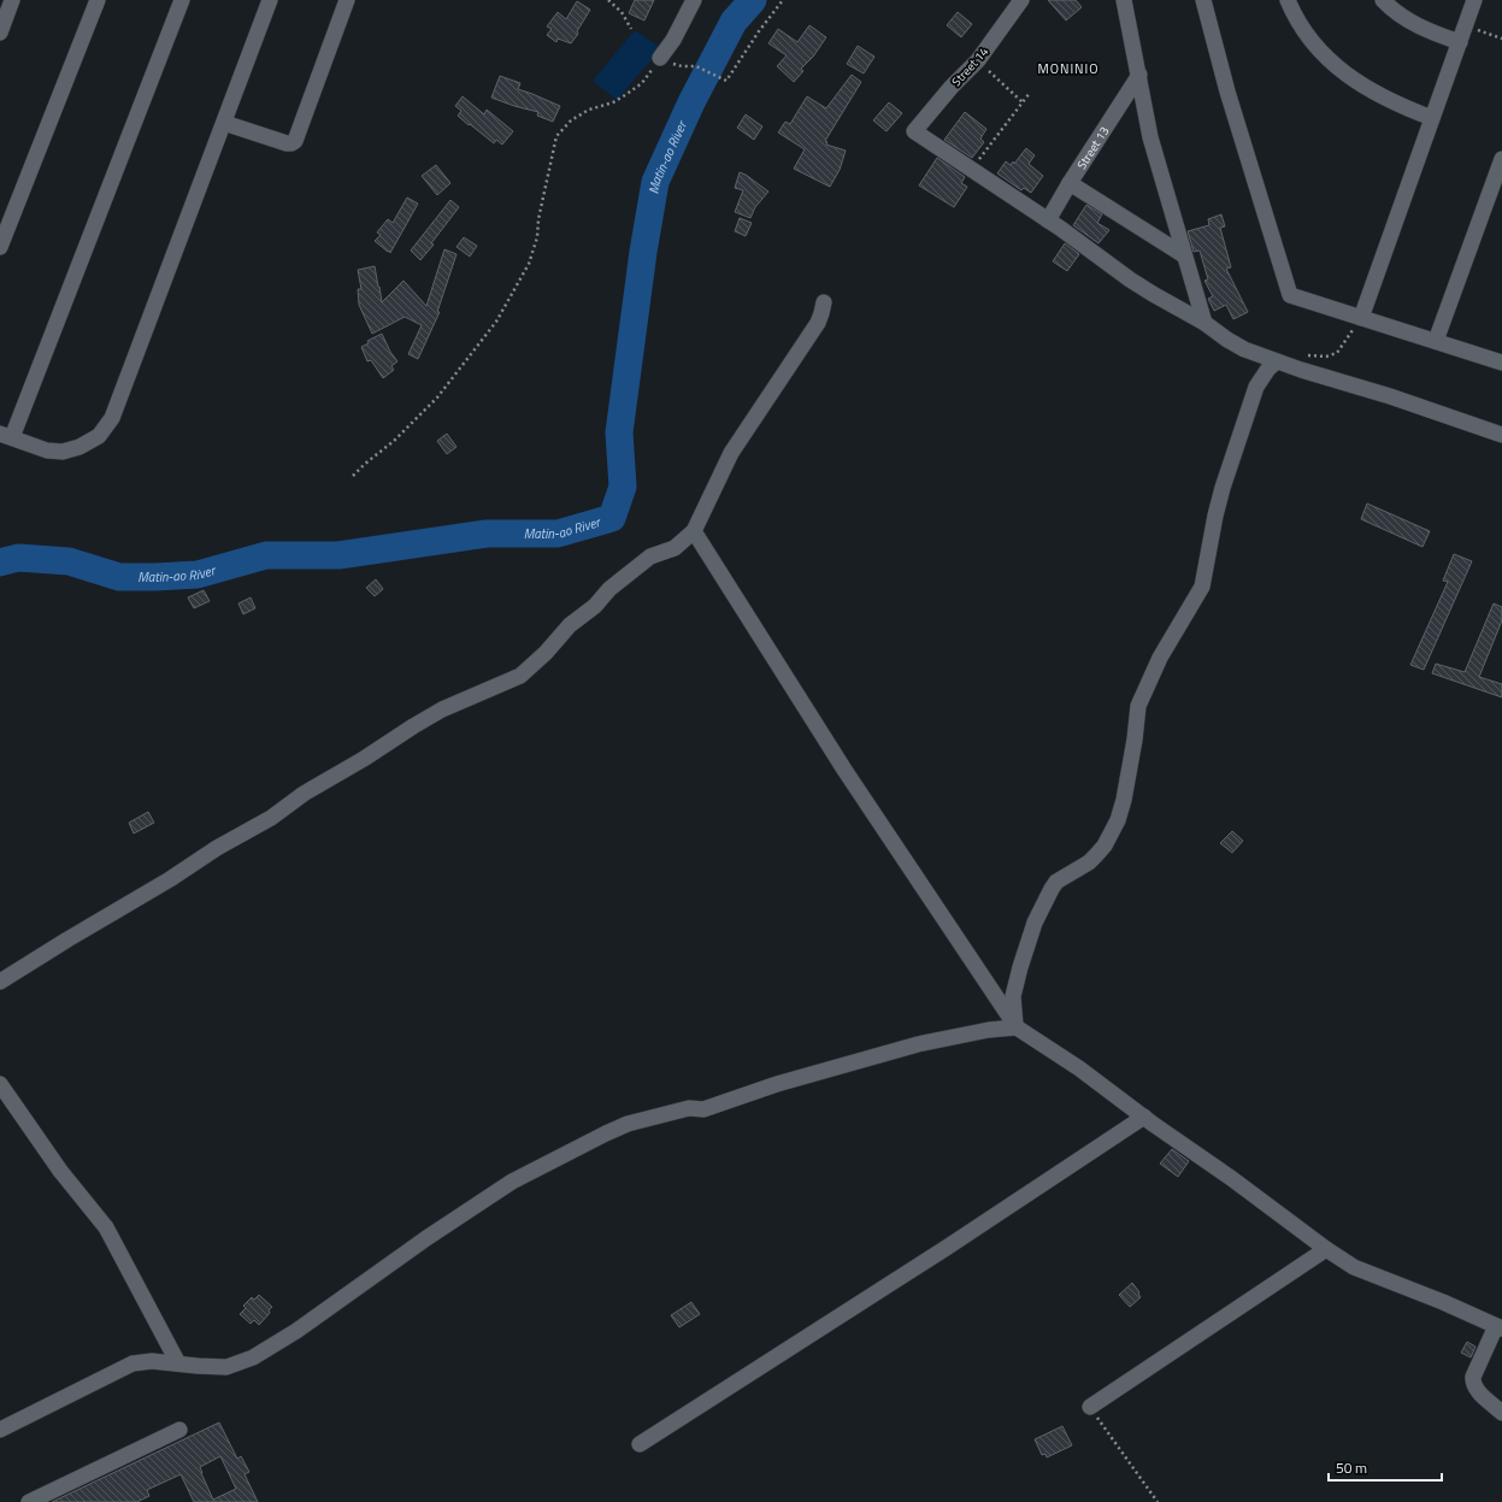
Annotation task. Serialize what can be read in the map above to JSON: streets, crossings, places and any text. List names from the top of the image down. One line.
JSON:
{"streets":{"street":["Street 14","Street 13"]},"crossings":[["Street 14","Street 13"]],"districts":["MONINIO"],"water":["Matin-ao River"],"scale_bar":"50 m"}
